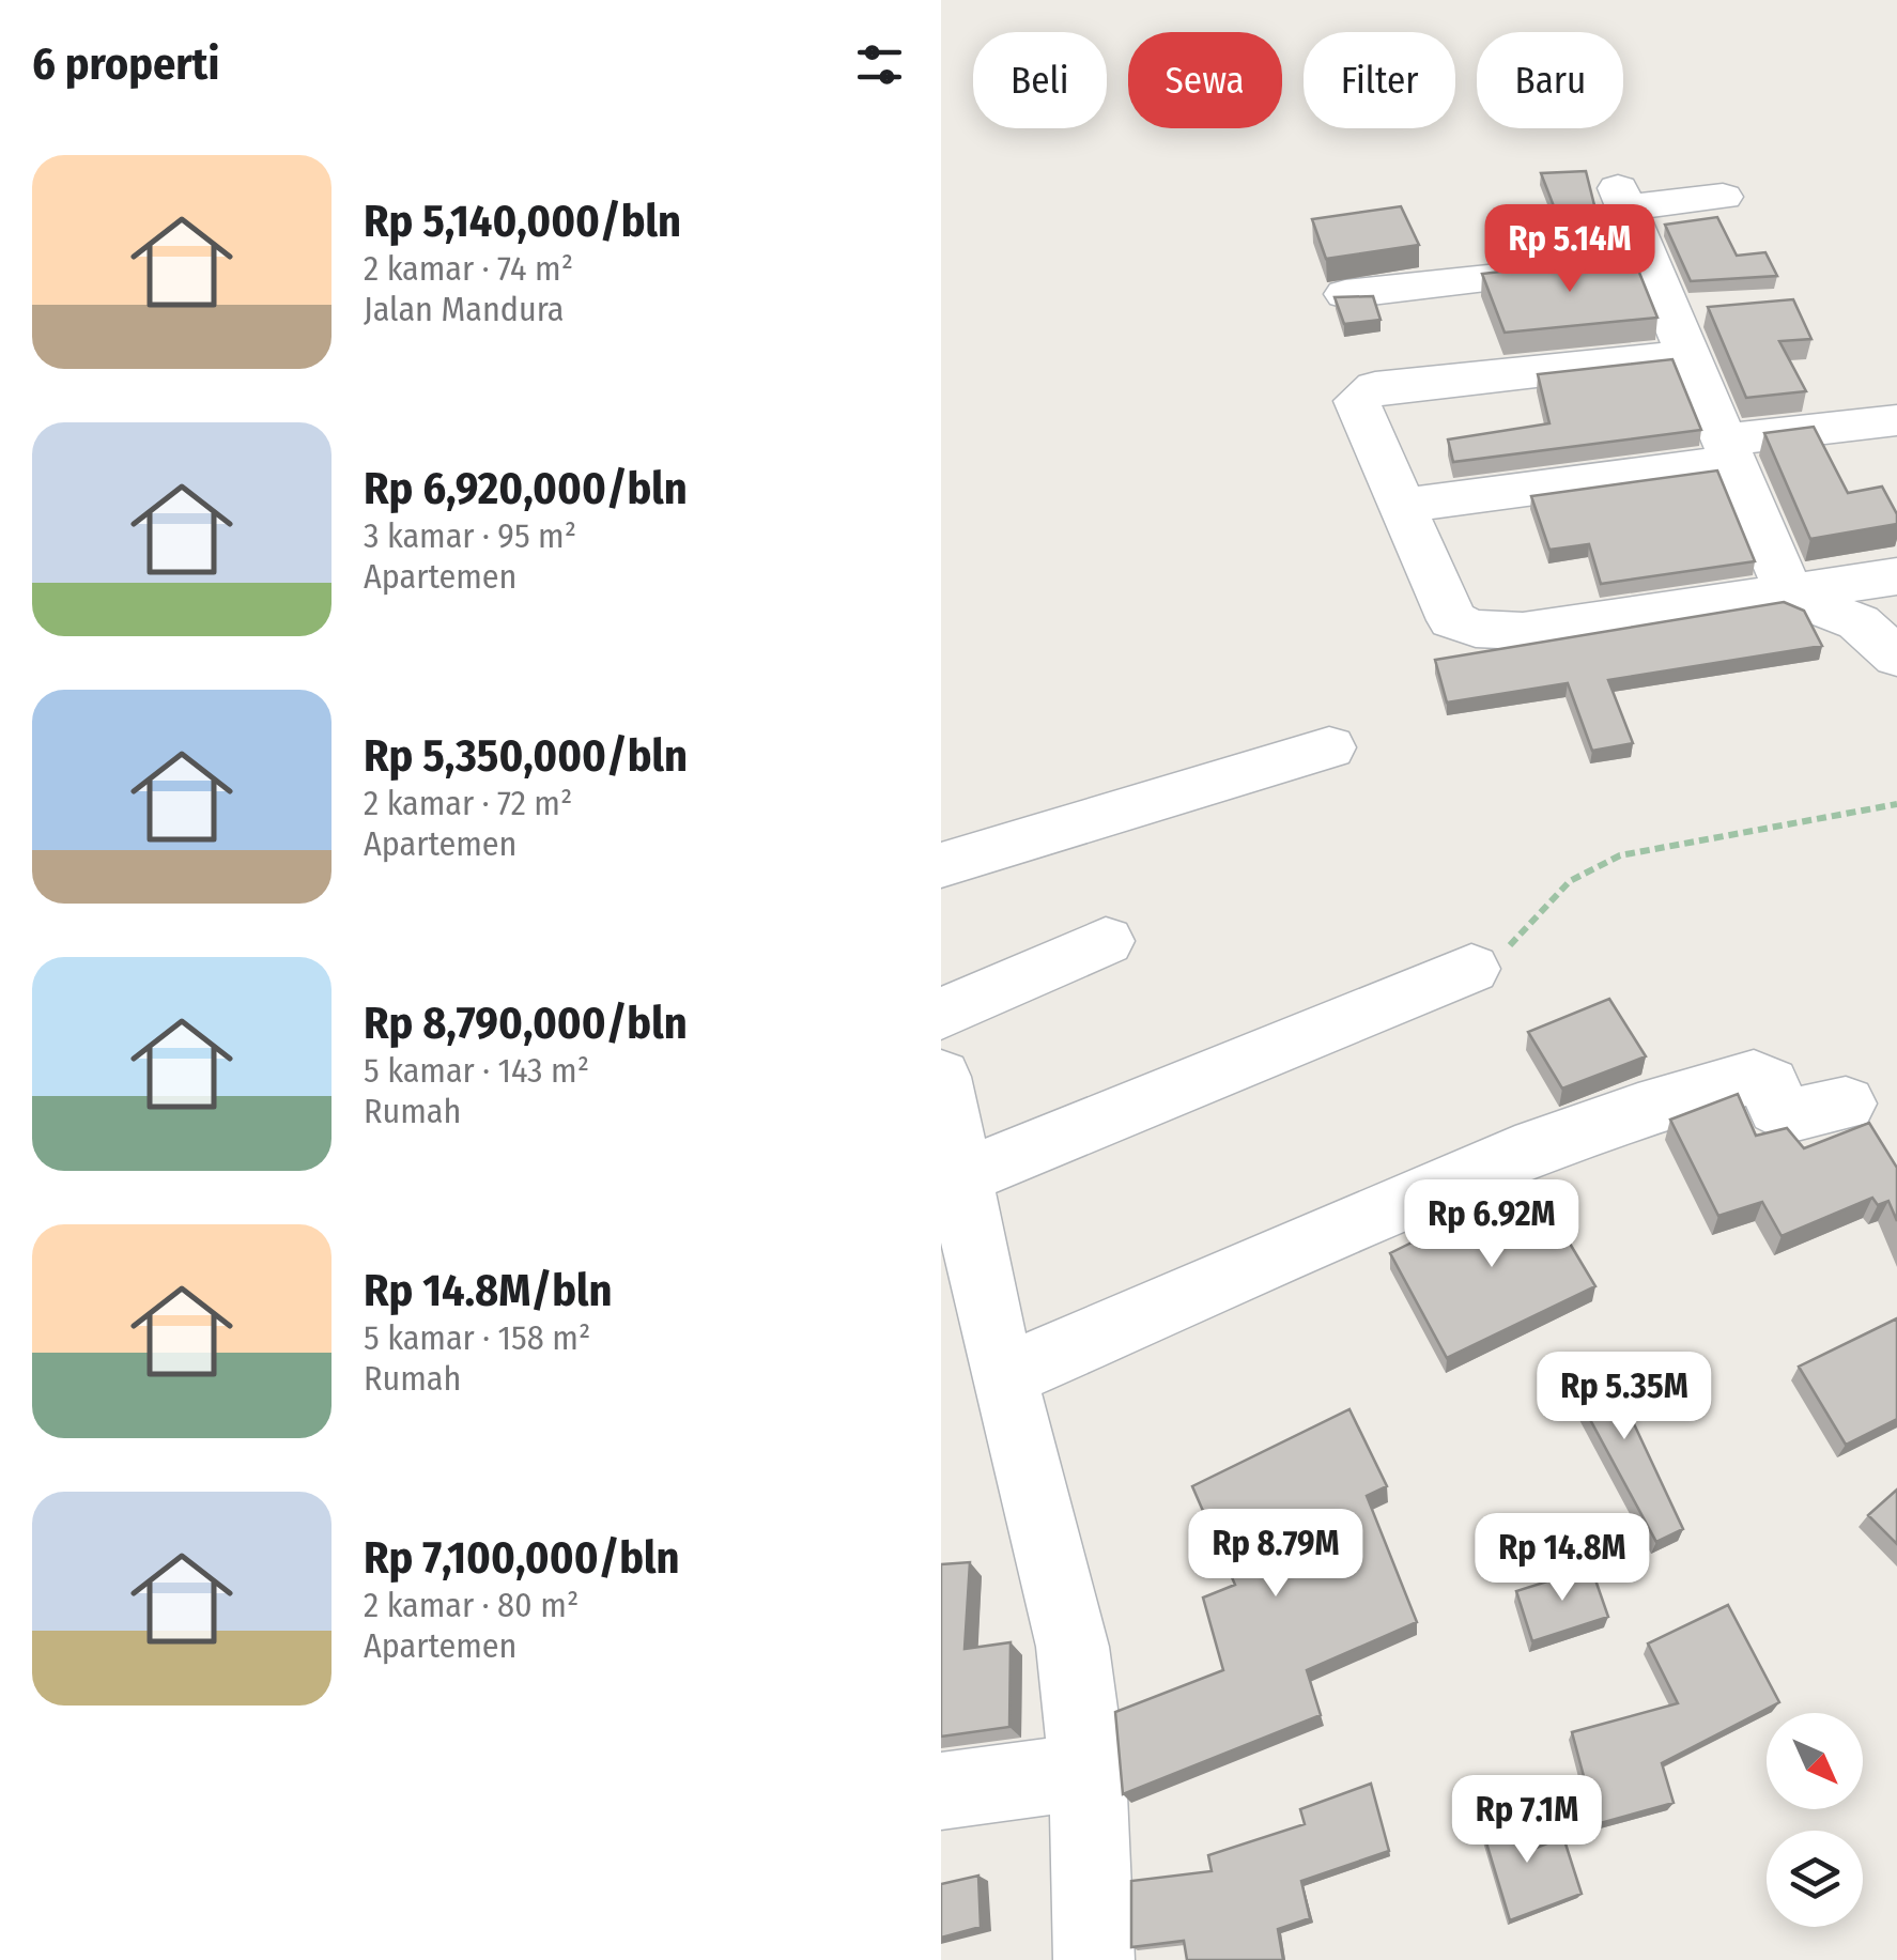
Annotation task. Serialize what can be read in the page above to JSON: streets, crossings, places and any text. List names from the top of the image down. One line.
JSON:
{"north":"bottom right","page":{"heading":"6 properti","chip":["Beli","Sewa","Filter","Baru"],"list":[{"name":"Rp 5,140,000/bln","note":"2 kamar · 74 m² · Jalan Mandura"},{"name":"Rp 6,920,000/bln","note":"3 kamar · 95 m² · Apartemen"},{"name":"Rp 5,350,000/bln","note":"2 kamar · 72 m² · Apartemen"},{"name":"Rp 8,790,000/bln","note":"5 kamar · 143 m² · Rumah"},{"name":"Rp 14.8M/bln","note":"5 kamar · 158 m² · Rumah"},{"name":"Rp 7,100,000/bln","note":"2 kamar · 80 m² · Apartemen"}],"price":["Rp 5.14M","Rp 6.92M","Rp 5.35M","Rp 8.79M","Rp 14.8M","Rp 7.1M"]}}
